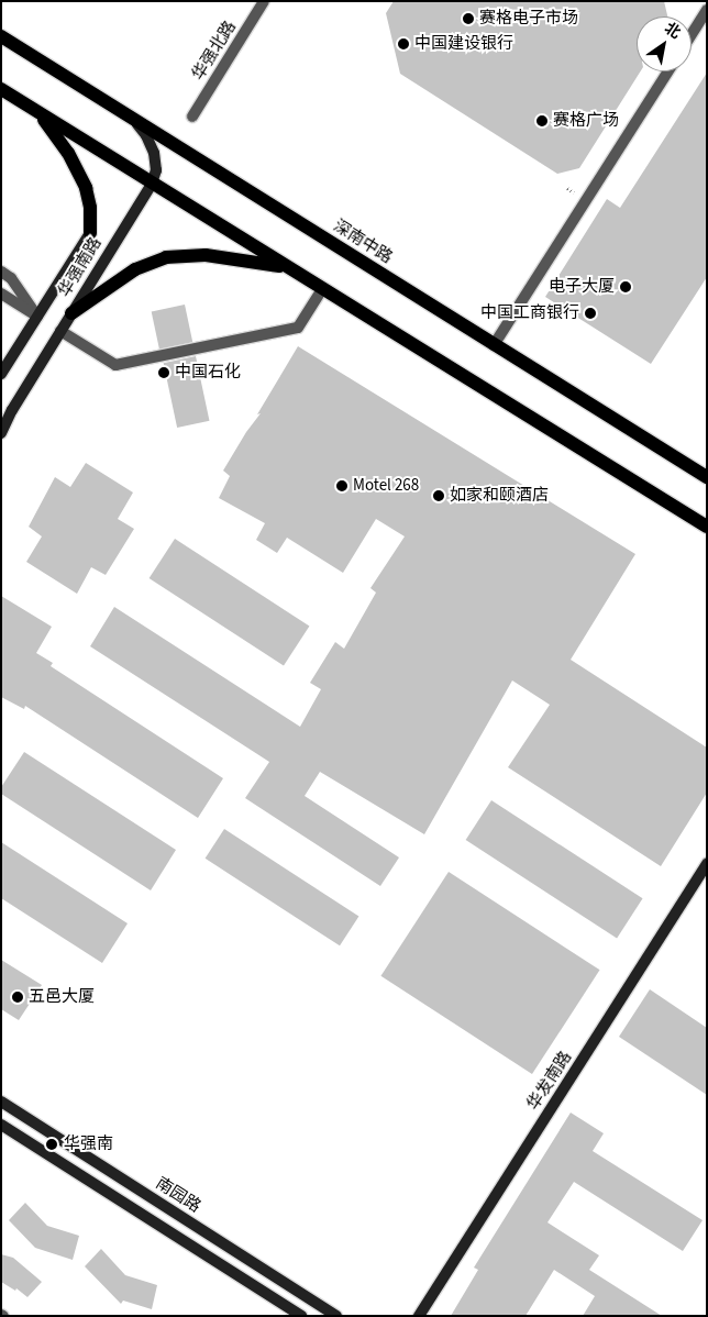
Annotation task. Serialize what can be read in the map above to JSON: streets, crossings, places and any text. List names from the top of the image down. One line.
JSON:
{"streets":{"main road":["深南中路","华强南路","华发南路","南园路"],"street":["华强北路"]},"crossings":[["深南中路","华强南路"]],"places":["赛格电子市场","中国建设银行","赛格广场","电子大厦","中国工商银行","中国石化","Motel 268","如家和颐酒店","五邑大厦","华强南"],"north":"top right"}
